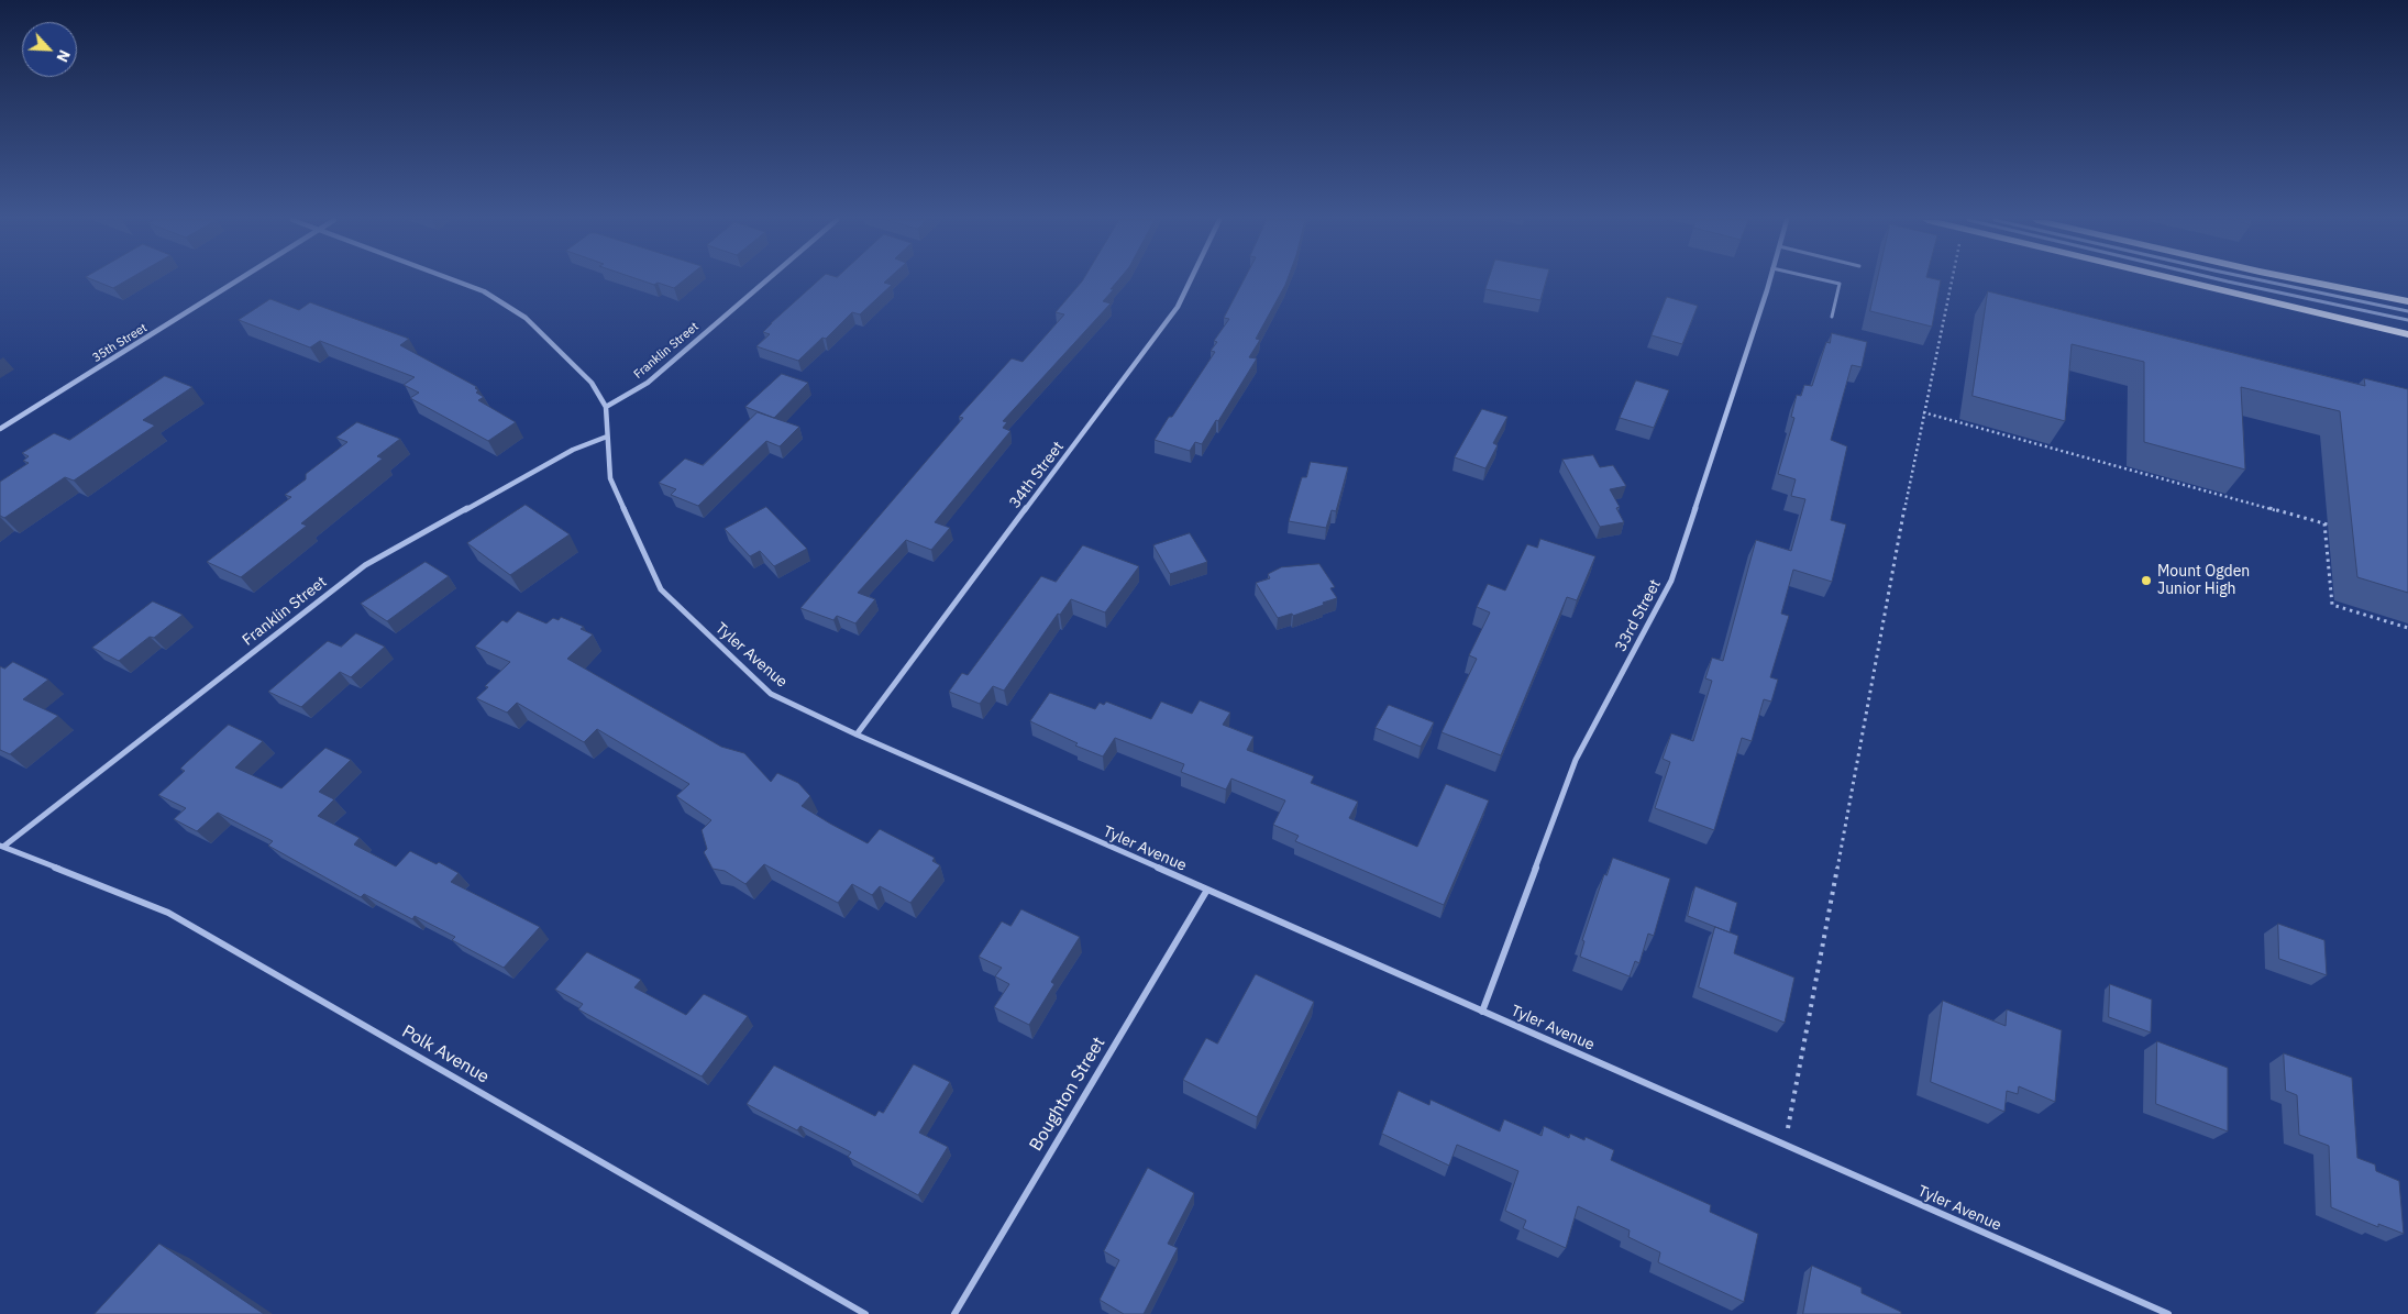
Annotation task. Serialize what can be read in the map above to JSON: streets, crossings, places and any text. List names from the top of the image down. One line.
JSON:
{"streets":{"street":["35th Street","Franklin Street","34th Street","33rd Street","Tyler Avenue","Polk Avenue","Boughton Street"]},"crossings":[["Franklin Street","Tyler Avenue"],["Franklin Street","Polk Avenue"],["34th Street","Tyler Avenue"],["33rd Street","Tyler Avenue"],["Tyler Avenue","Boughton Street"]],"places":["Mount Ogden Junior High"],"north":"bottom right"}
